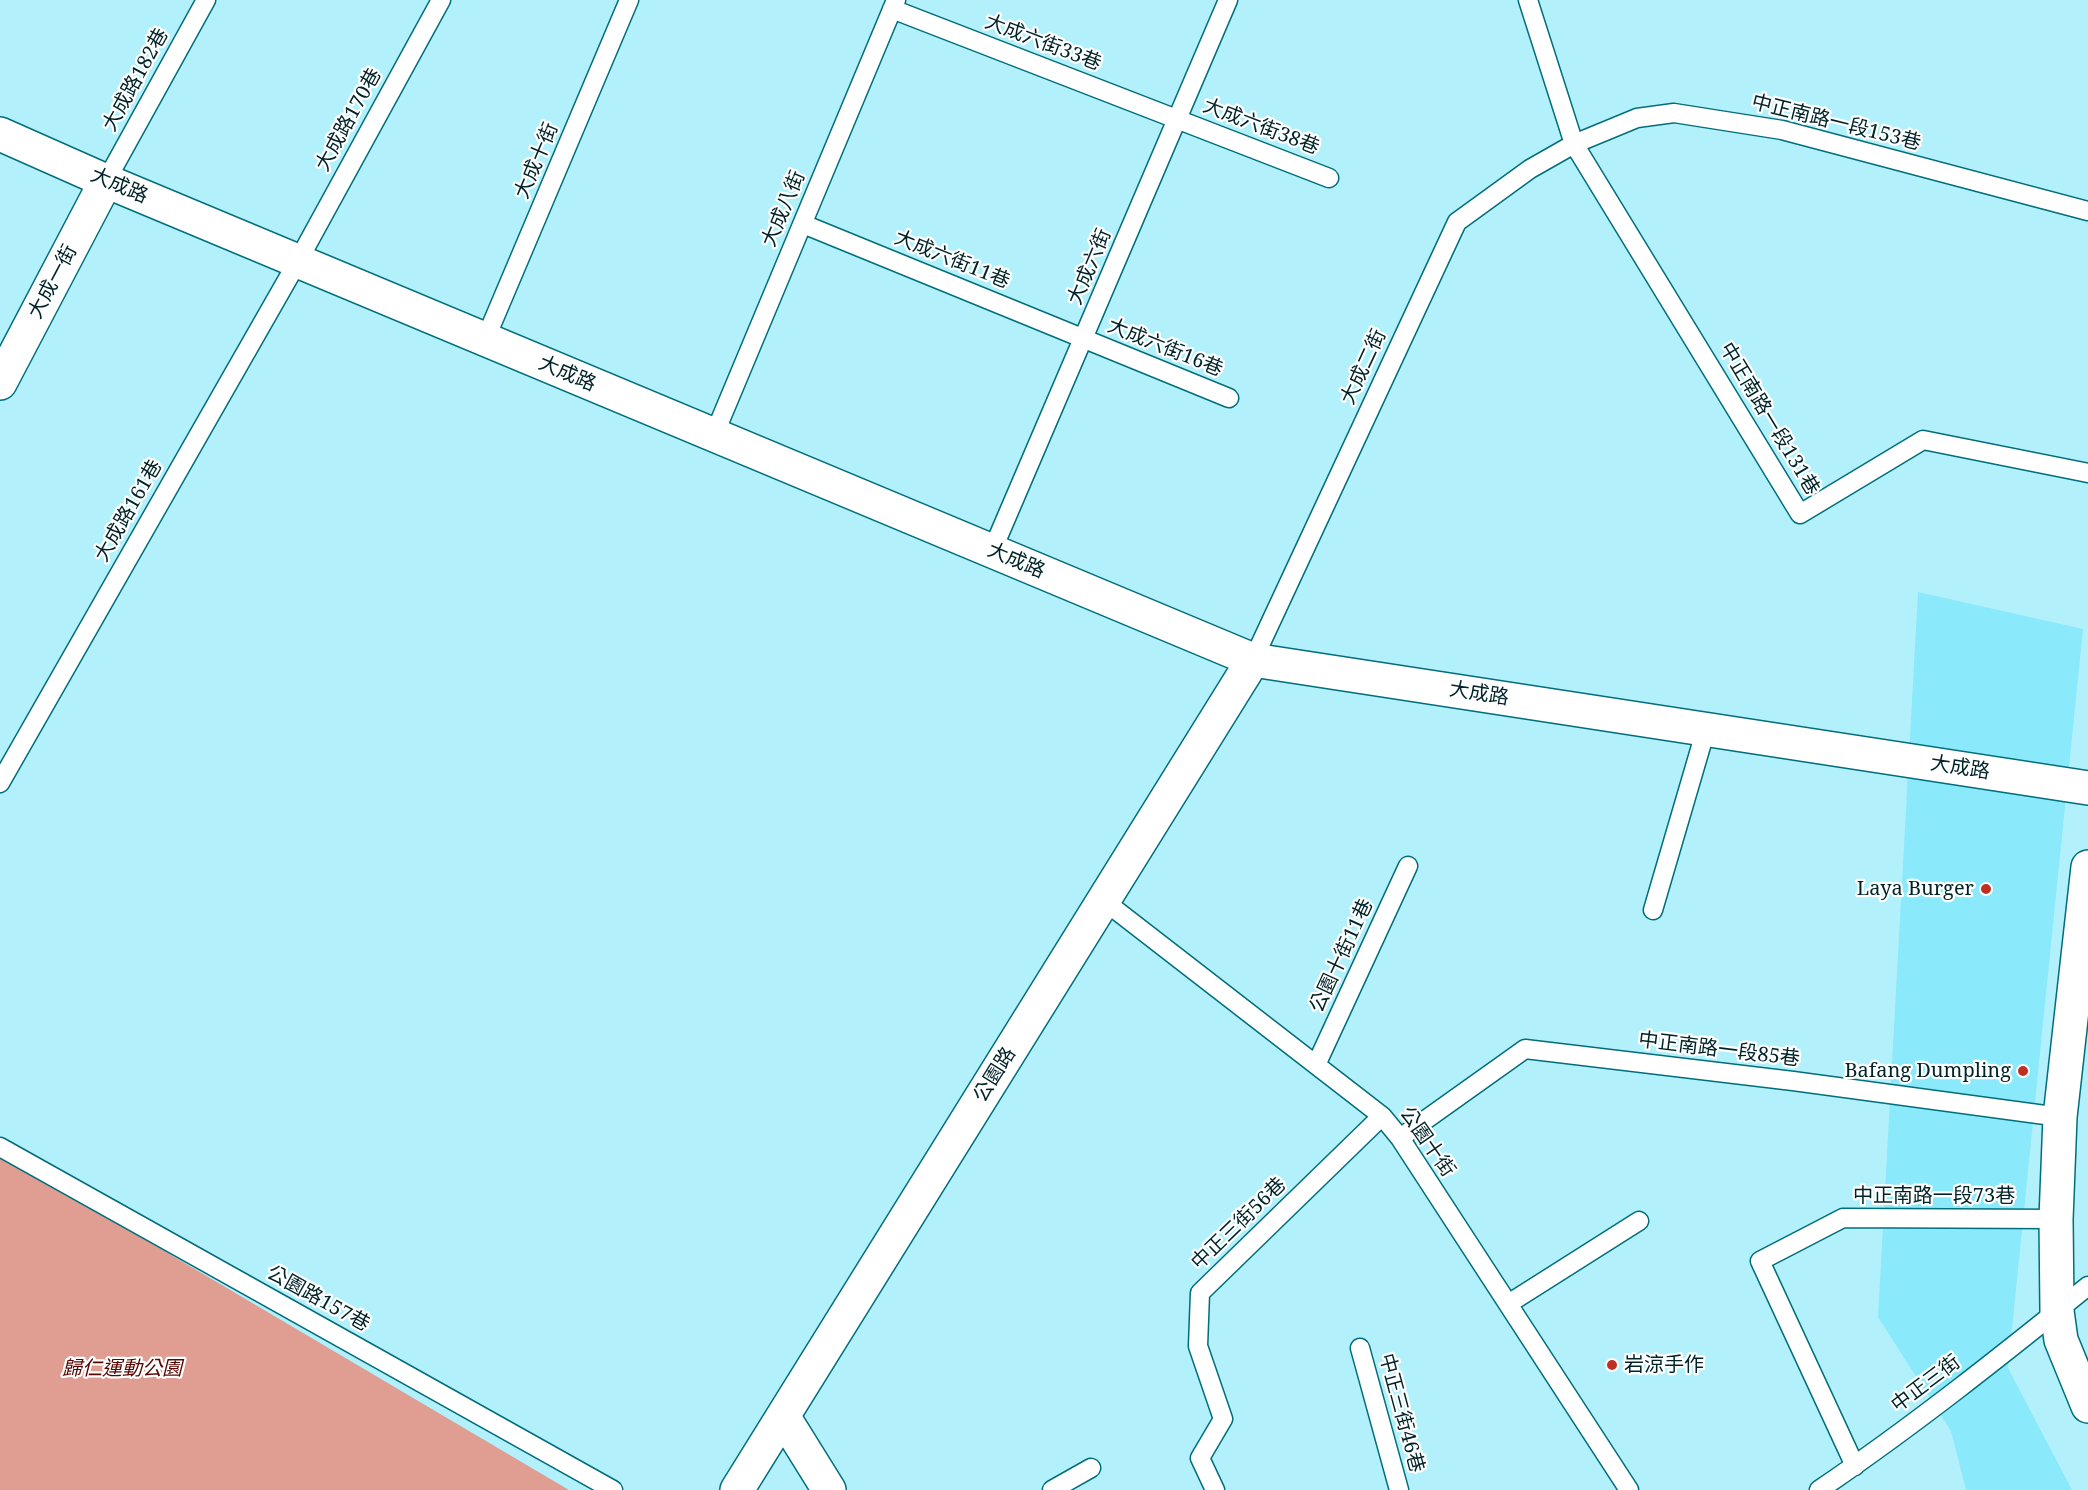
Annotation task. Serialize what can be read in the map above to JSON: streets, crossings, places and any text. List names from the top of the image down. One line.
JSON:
{"streets":{"street":["大成路","大成一街","公園路"],"lane":["大成六街33巷","大成路182巷","大成路170巷","中正南路一段153巷","大成六街38巷","大成十街","大成八街","大成六街11巷","大成六街","大成六街16巷","大成二街","中正南路一段131巷","大成路161巷","公園十街11巷","中正南路一段85巷","公園十街","中正南路一段73巷","中正三街56巷","公園路157巷","中正三街","中正三街46巷"]},"crossings":[["大成六街33巷","大成六街38巷"],["大成六街33巷","大成八街"],["大成六街33巷","大成六街"],["大成路182巷","大成路"],["大成路182巷","大成一街"],["大成路170巷","大成路"],["大成路170巷","大成路161巷"],["中正南路一段153巷","大成二街"],["中正南路一段153巷","中正南路一段131巷"],["大成六街38巷","大成六街"],["大成十街","大成路"],["大成路","大成八街"],["大成路","大成六街"],["大成路","大成一街"],["大成路","大成二街"],["大成路","大成路161巷"],["大成路","公園路"],["大成八街","大成六街11巷"],["大成六街11巷","大成六街"],["大成六街11巷","大成六街16巷"],["大成六街","大成六街16巷"],["大成二街","中正南路一段131巷"],["大成二街","公園路"],["公園十街11巷","公園十街"],["中正南路一段85巷","公園十街"],["公園路","公園十街"],["公園十街","中正三街56巷"],["中正南路一段73巷","中正三街"]],"parks":["歸仁運動公園"],"places":["Laya Burger","Bafang Dumpling","岩涼手作"]}
